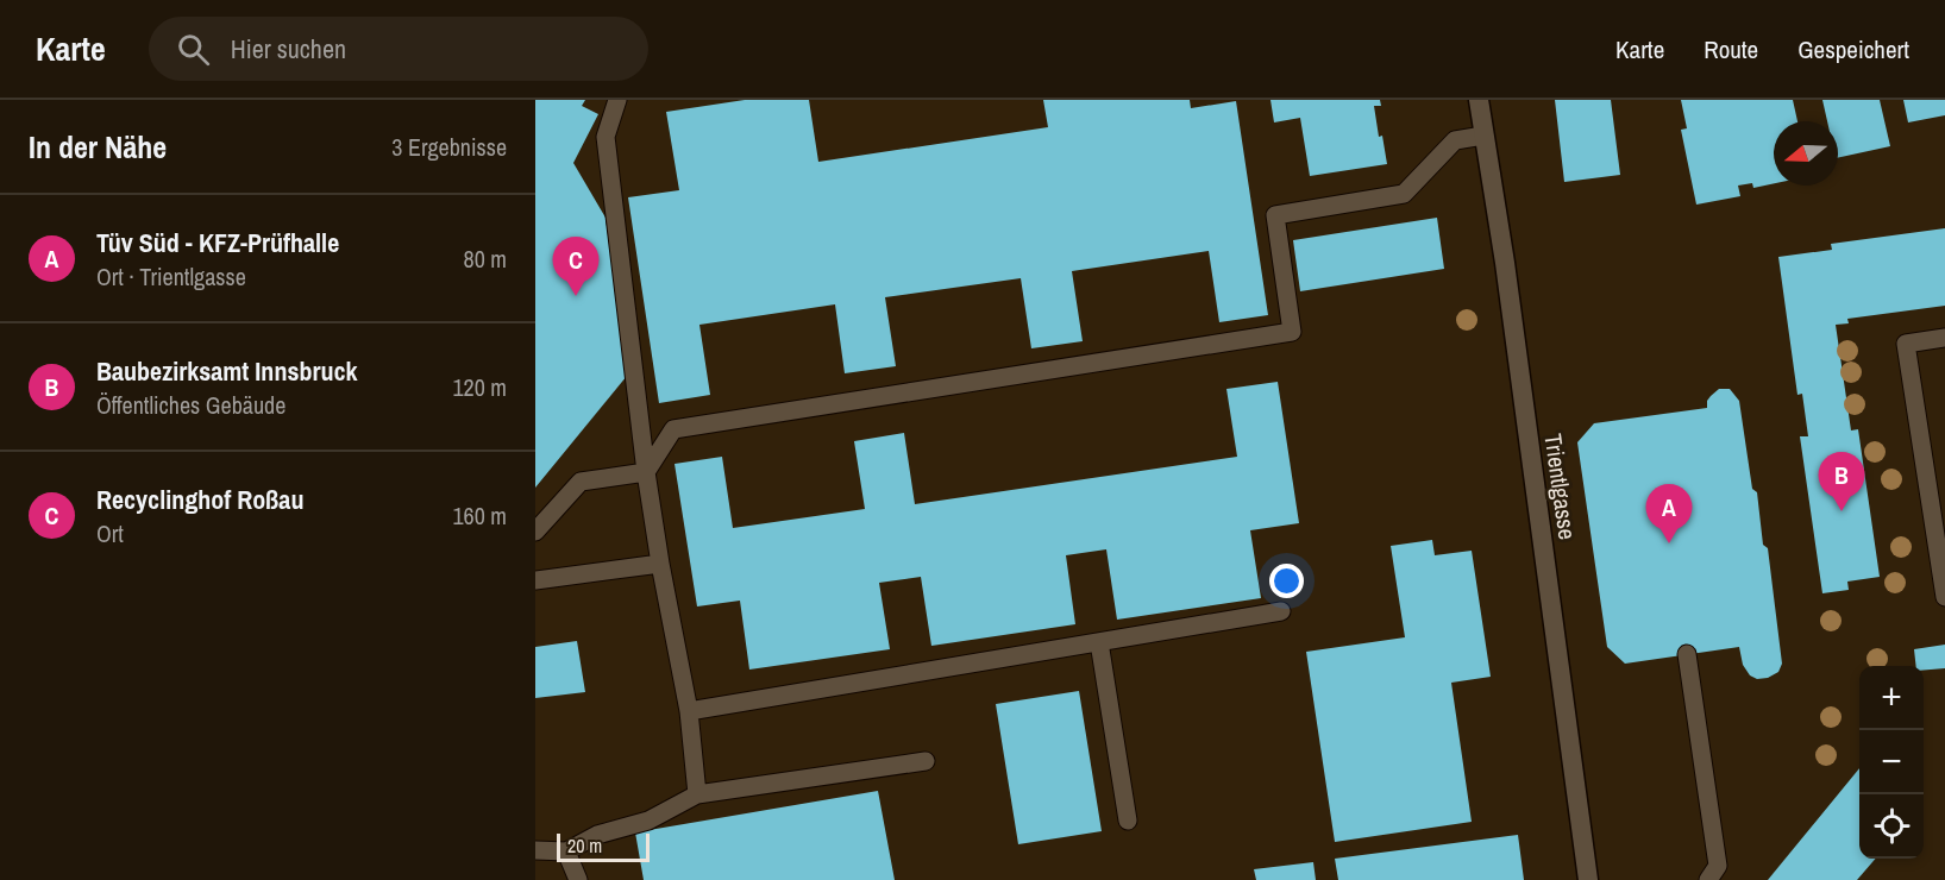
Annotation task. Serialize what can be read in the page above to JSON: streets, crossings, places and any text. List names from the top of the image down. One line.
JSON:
{"streets":{"street":["Trientlgasse"]},"scale_bar":"20 m","north":"left","page":{"header":"Karte","search":"Hier suchen","nav":["Karte","Route","Gespeichert"],"heading":["In der Nähe","3 Ergebnisse"],"list":[{"mark":"A","name":"Tüv Süd - KFZ-Prüfhalle","note":"Ort · Trientlgasse","value":"80 m"},{"mark":"B","name":"Baubezirksamt Innsbruck","note":"Öffentliches Gebäude","value":"120 m"},{"mark":"C","name":"Recyclinghof Roßau","note":"Ort","value":"160 m"}],"pins":["C","B","A"],"map_buttons":["+","−"],"scale":"20 m"}}
